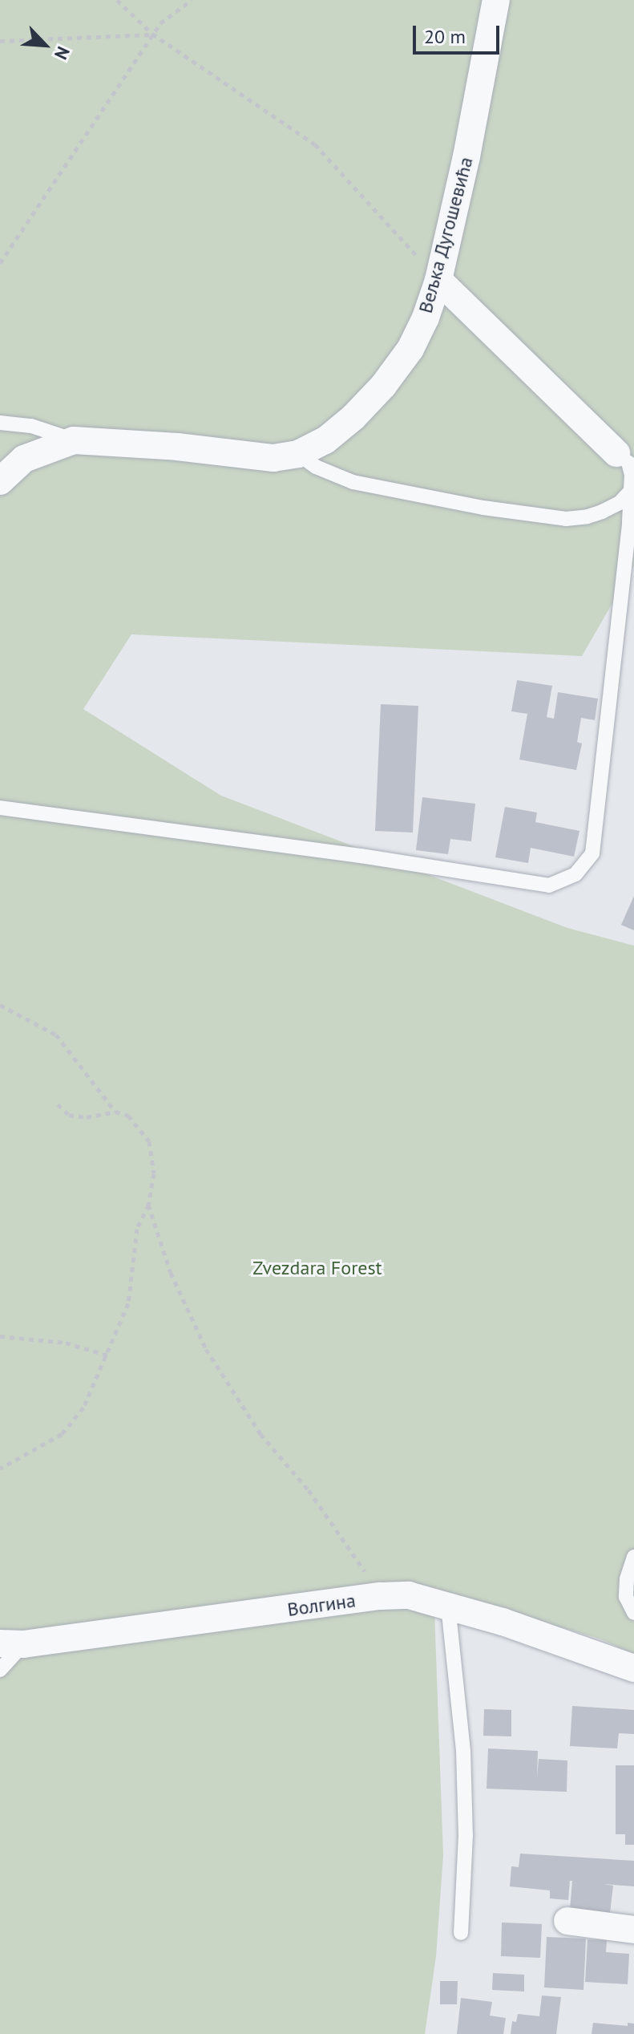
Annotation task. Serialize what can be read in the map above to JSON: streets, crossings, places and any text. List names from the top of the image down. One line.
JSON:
{"streets":{"street":["Вељка Дугошевића","Волгина"]},"parks":["Zvezdara Forest"],"scale_bar":"20 m","north":"bottom right"}
